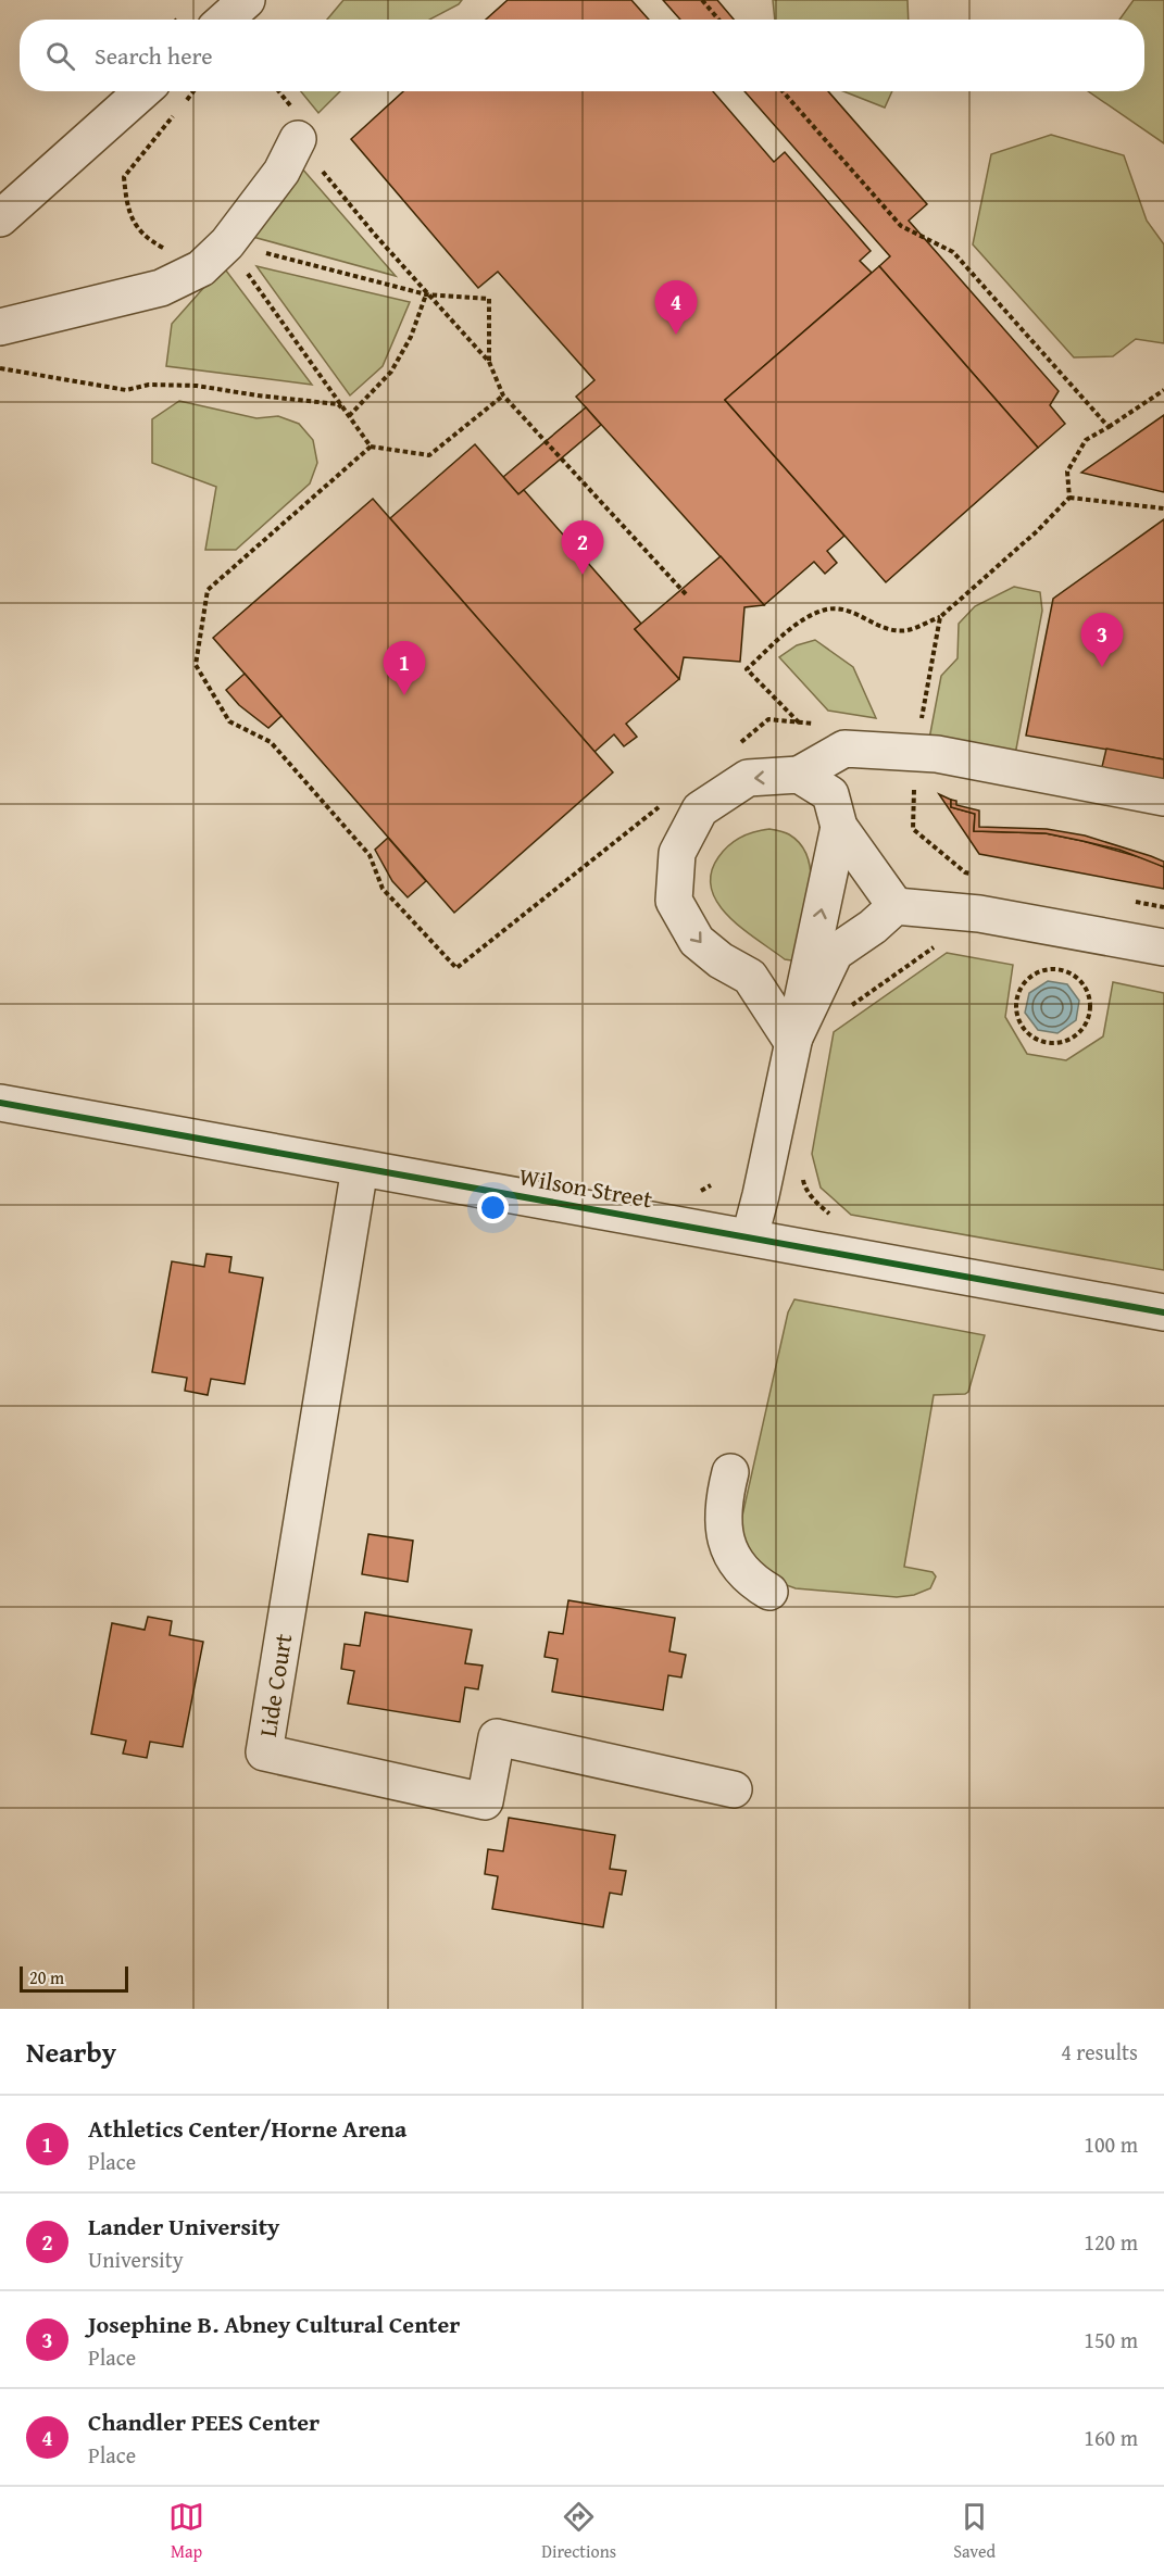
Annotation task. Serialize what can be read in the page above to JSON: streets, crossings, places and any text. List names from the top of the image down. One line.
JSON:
{"streets":{"street":["Wilson Street","Lide Court"]},"crossings":[["Wilson Street","Lide Court"]],"scale_bar":"20 m","page":{"search":"Search here","pins":["4","2","3","1"],"scale":"20 m","heading":["Nearby","4 results"],"list":[{"mark":"1","name":"Athletics Center/Horne Arena","note":"Place","value":"100 m"},{"mark":"2","name":"Lander University","note":"University","value":"120 m"},{"mark":"3","name":"Josephine B. Abney Cultural Center","note":"Place","value":"150 m"},{"mark":"4","name":"Chandler PEES Center","note":"Place","value":"160 m"}],"nav":["Map","Directions","Saved"]}}
